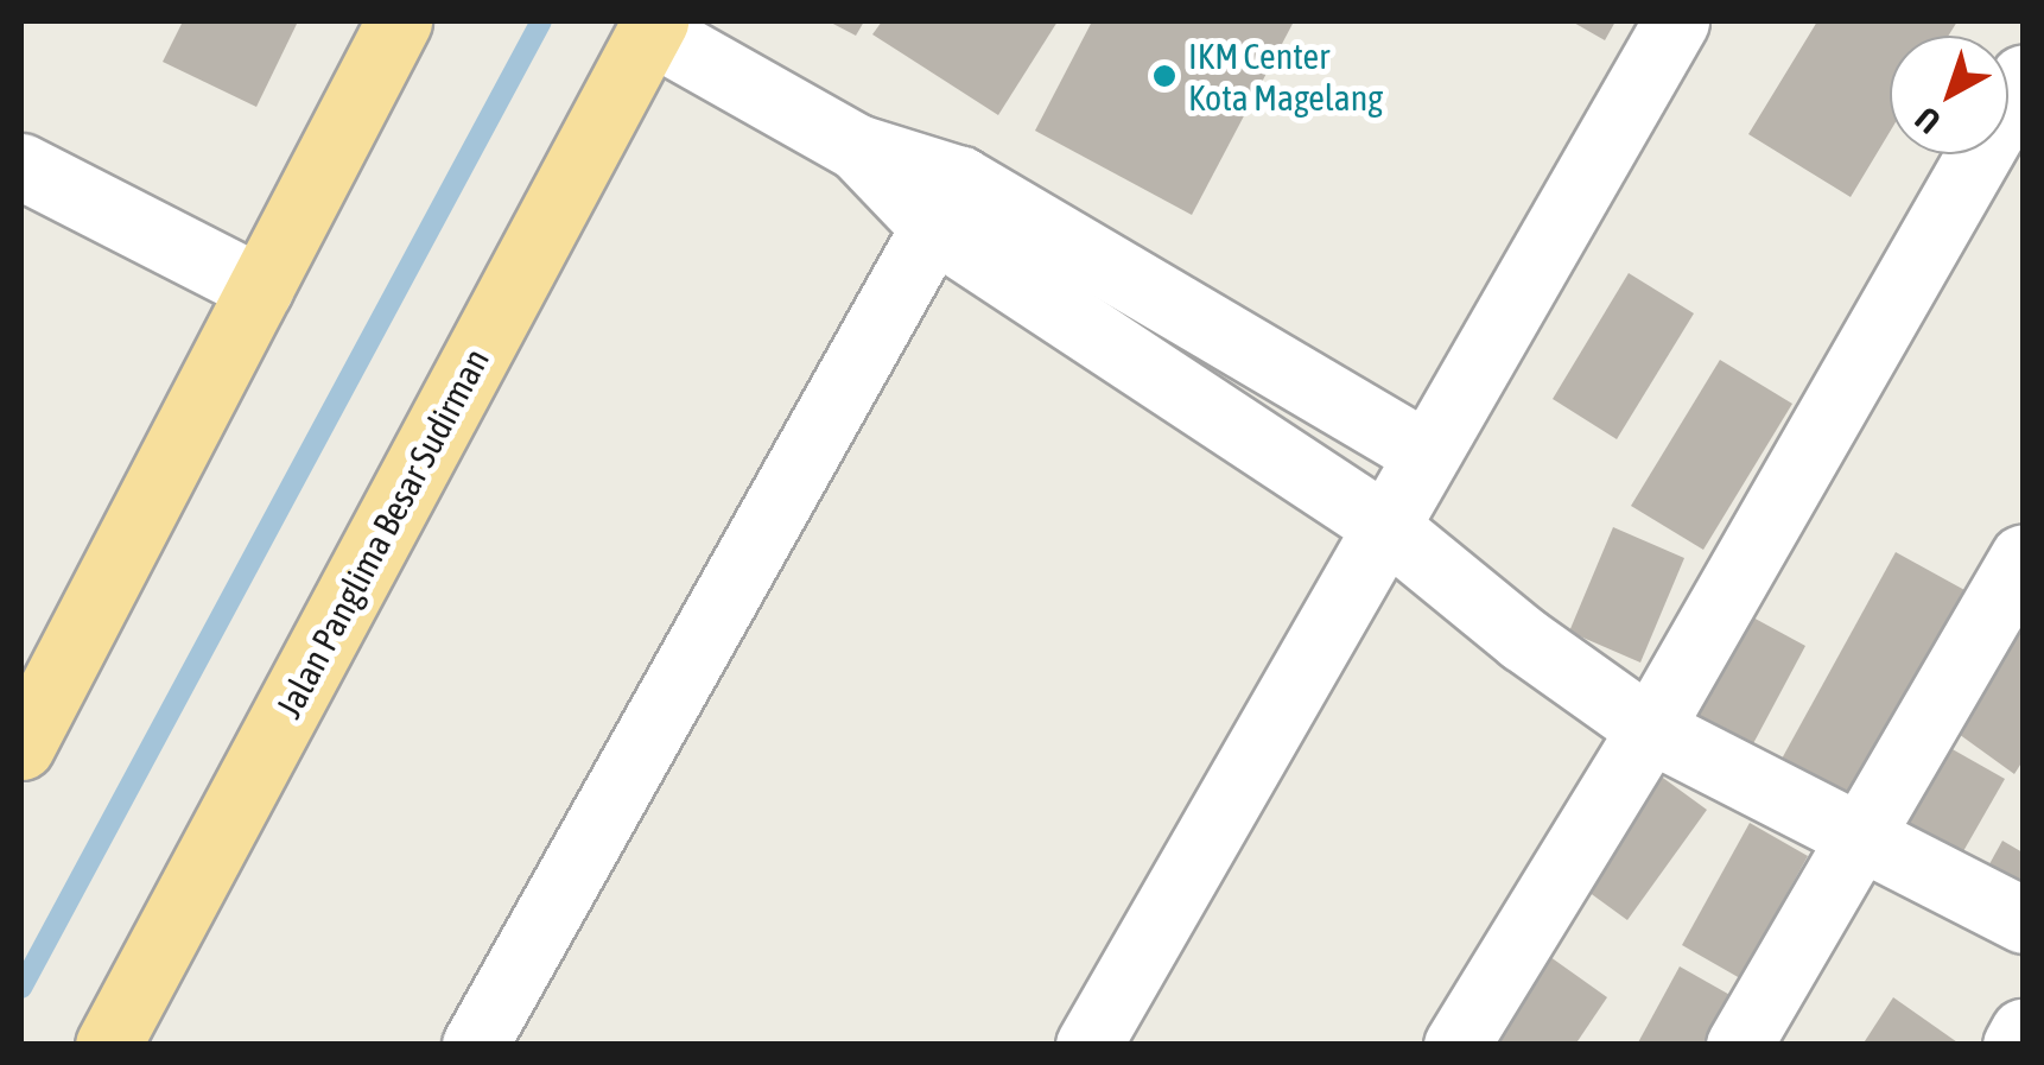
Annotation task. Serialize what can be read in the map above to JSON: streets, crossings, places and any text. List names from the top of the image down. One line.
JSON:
{"streets":{"main road":["Jalan Panglima Besar Sudirman"]},"places":["IKM Center Kota Magelang"],"north":"bottom left"}
